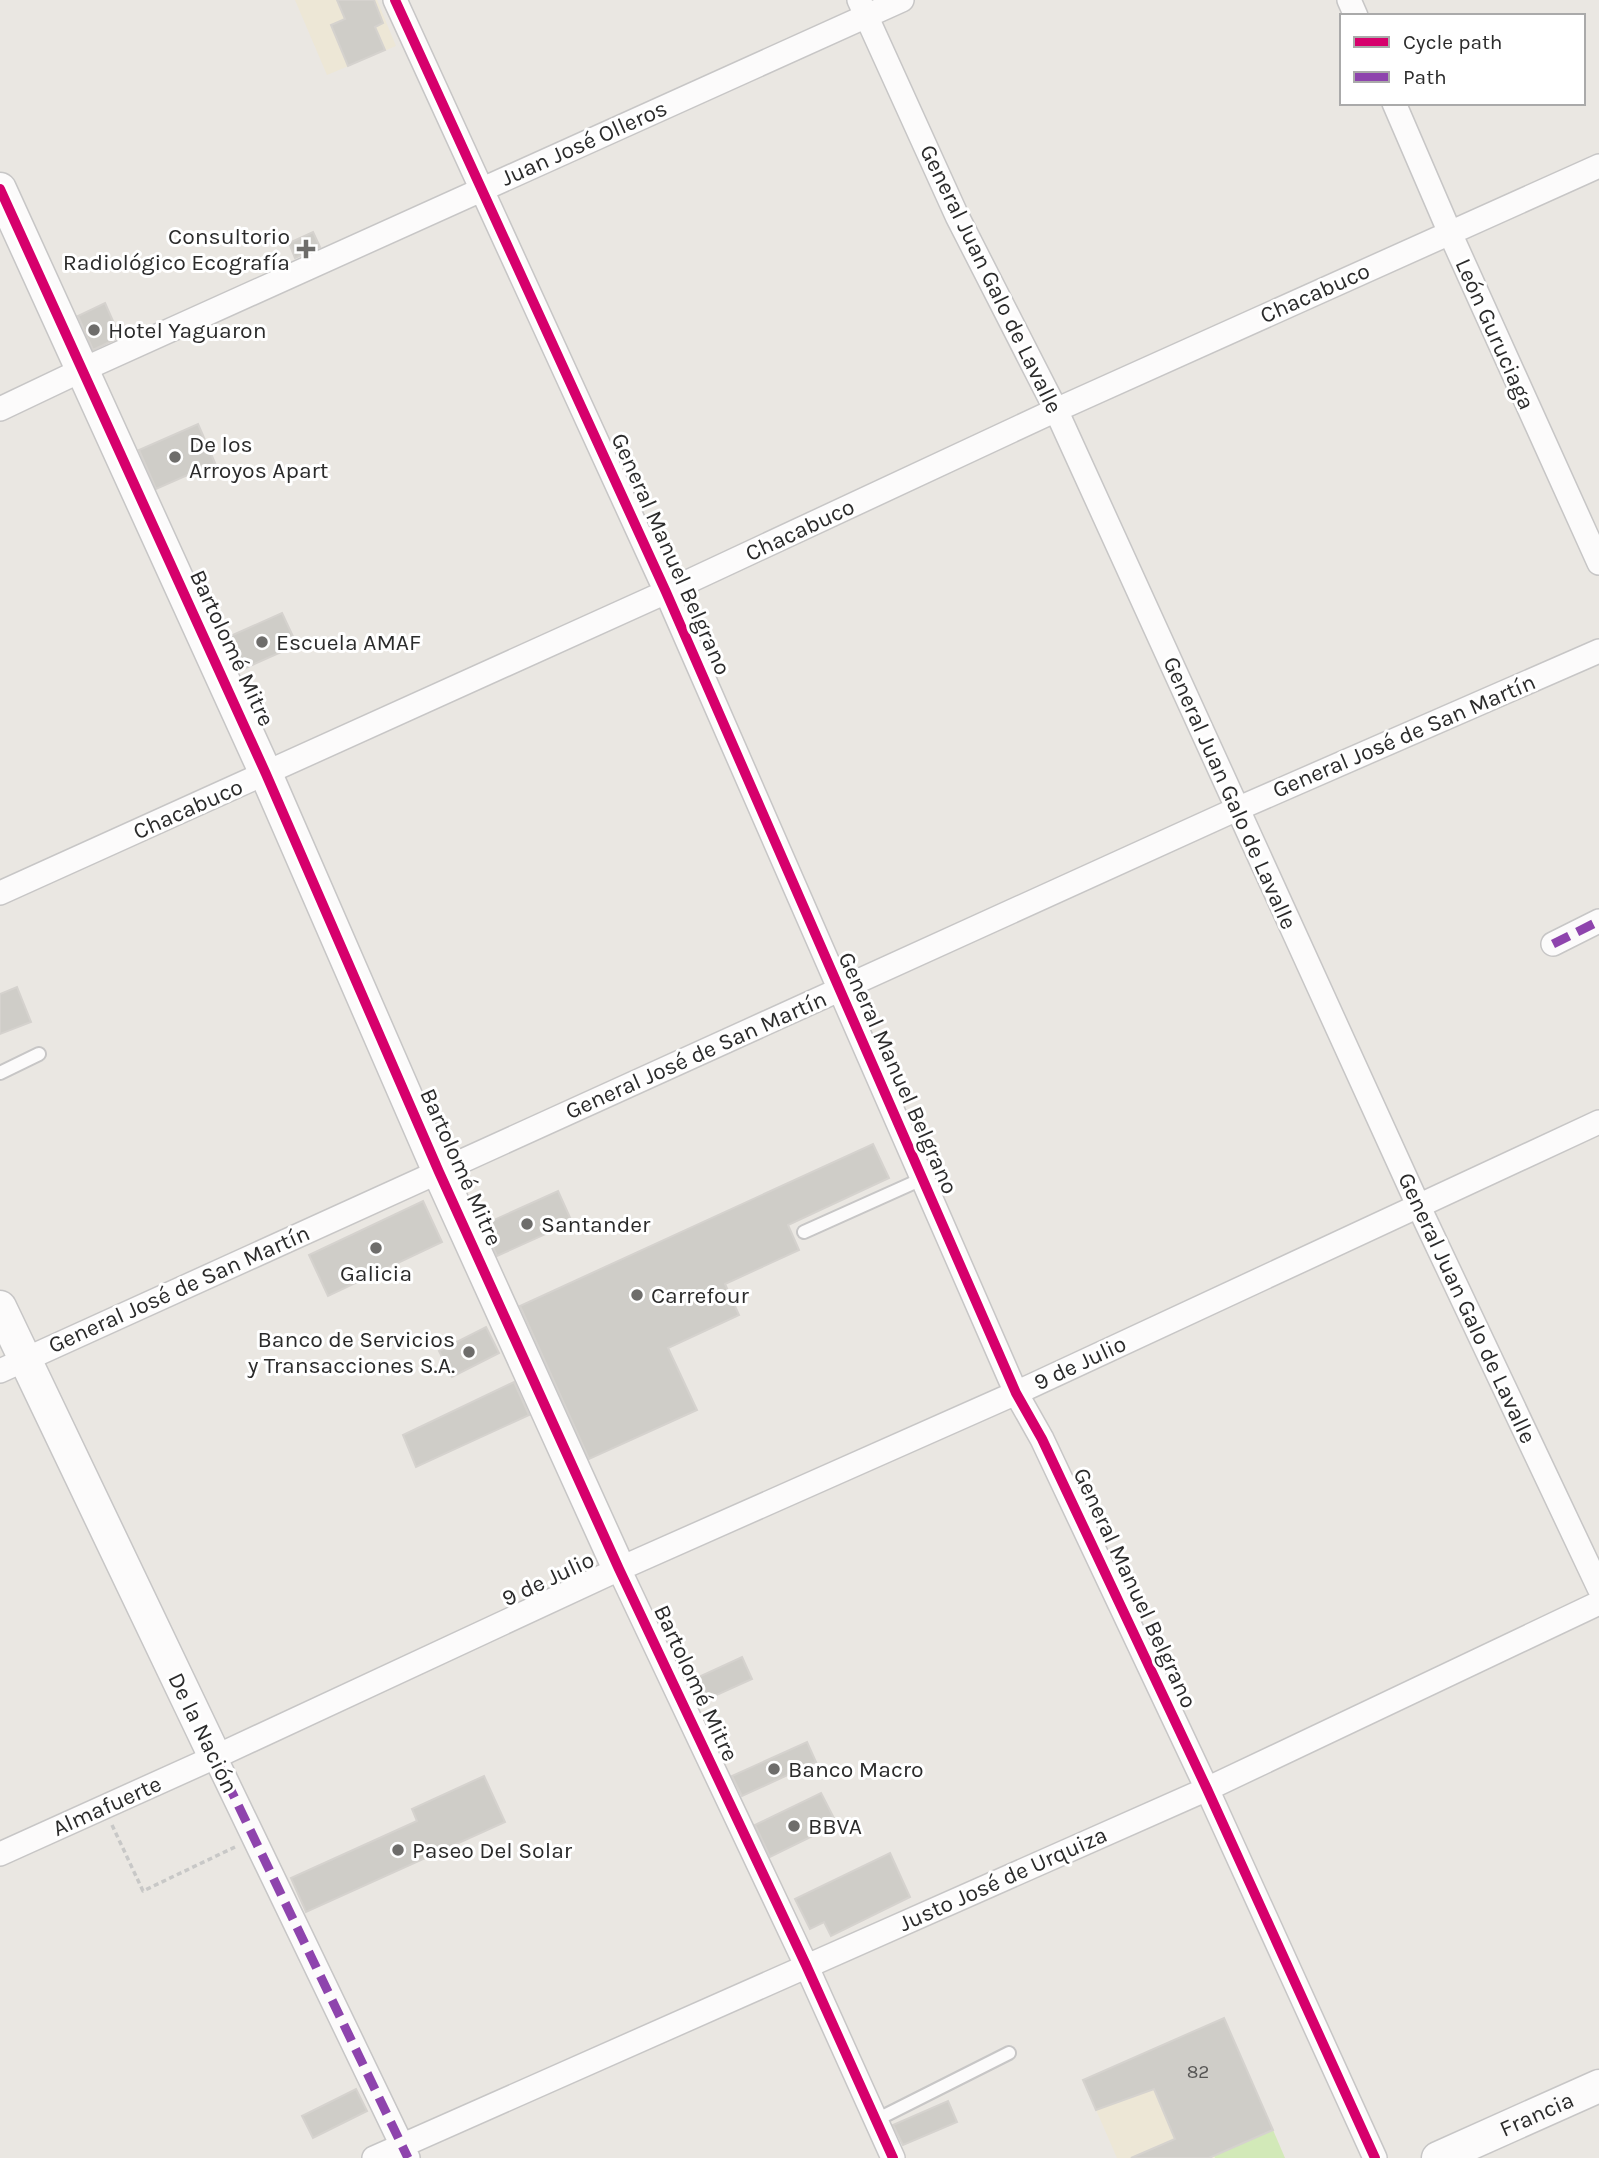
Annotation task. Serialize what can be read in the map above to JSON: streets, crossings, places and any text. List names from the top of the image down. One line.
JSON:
{"streets":{"street":["Juan José Olleros","General Juan Galo de Lavalle","Chacabuco","León Guruciaga","General Manuel Belgrano","Bartolomé Mitre","General José de San Martín","9 de Julio","De la Nación","Almafuerte","Justo José de Urquiza","Francia"]},"crossings":[["Juan José Olleros","General Juan Galo de Lavalle"],["Juan José Olleros","General Manuel Belgrano"],["Juan José Olleros","Bartolomé Mitre"],["General Juan Galo de Lavalle","Chacabuco"],["General Juan Galo de Lavalle","General José de San Martín"],["General Juan Galo de Lavalle","9 de Julio"],["Chacabuco","León Guruciaga"],["Chacabuco","General Manuel Belgrano"],["Chacabuco","Bartolomé Mitre"],["General Manuel Belgrano","General José de San Martín"],["General Manuel Belgrano","9 de Julio"],["General Manuel Belgrano","Justo José de Urquiza"],["Bartolomé Mitre","General José de San Martín"],["Bartolomé Mitre","9 de Julio"],["Bartolomé Mitre","Justo José de Urquiza"],["General José de San Martín","De la Nación"],["9 de Julio","De la Nación"],["9 de Julio","Almafuerte"],["De la Nación","Almafuerte"],["De la Nación","Justo José de Urquiza"]],"places":{"health":["Consultorio Radiológico Ecografía"],"other":["Hotel Yaguaron","De los Arroyos Apart","Escuela AMAF","Santander","Galicia","Carrefour","Banco de Servicios y Transacciones S.A.","Banco Macro","BBVA","Paseo Del Solar"]},"house_numbers":["82"],"legend":["Cycle path","Path"]}
